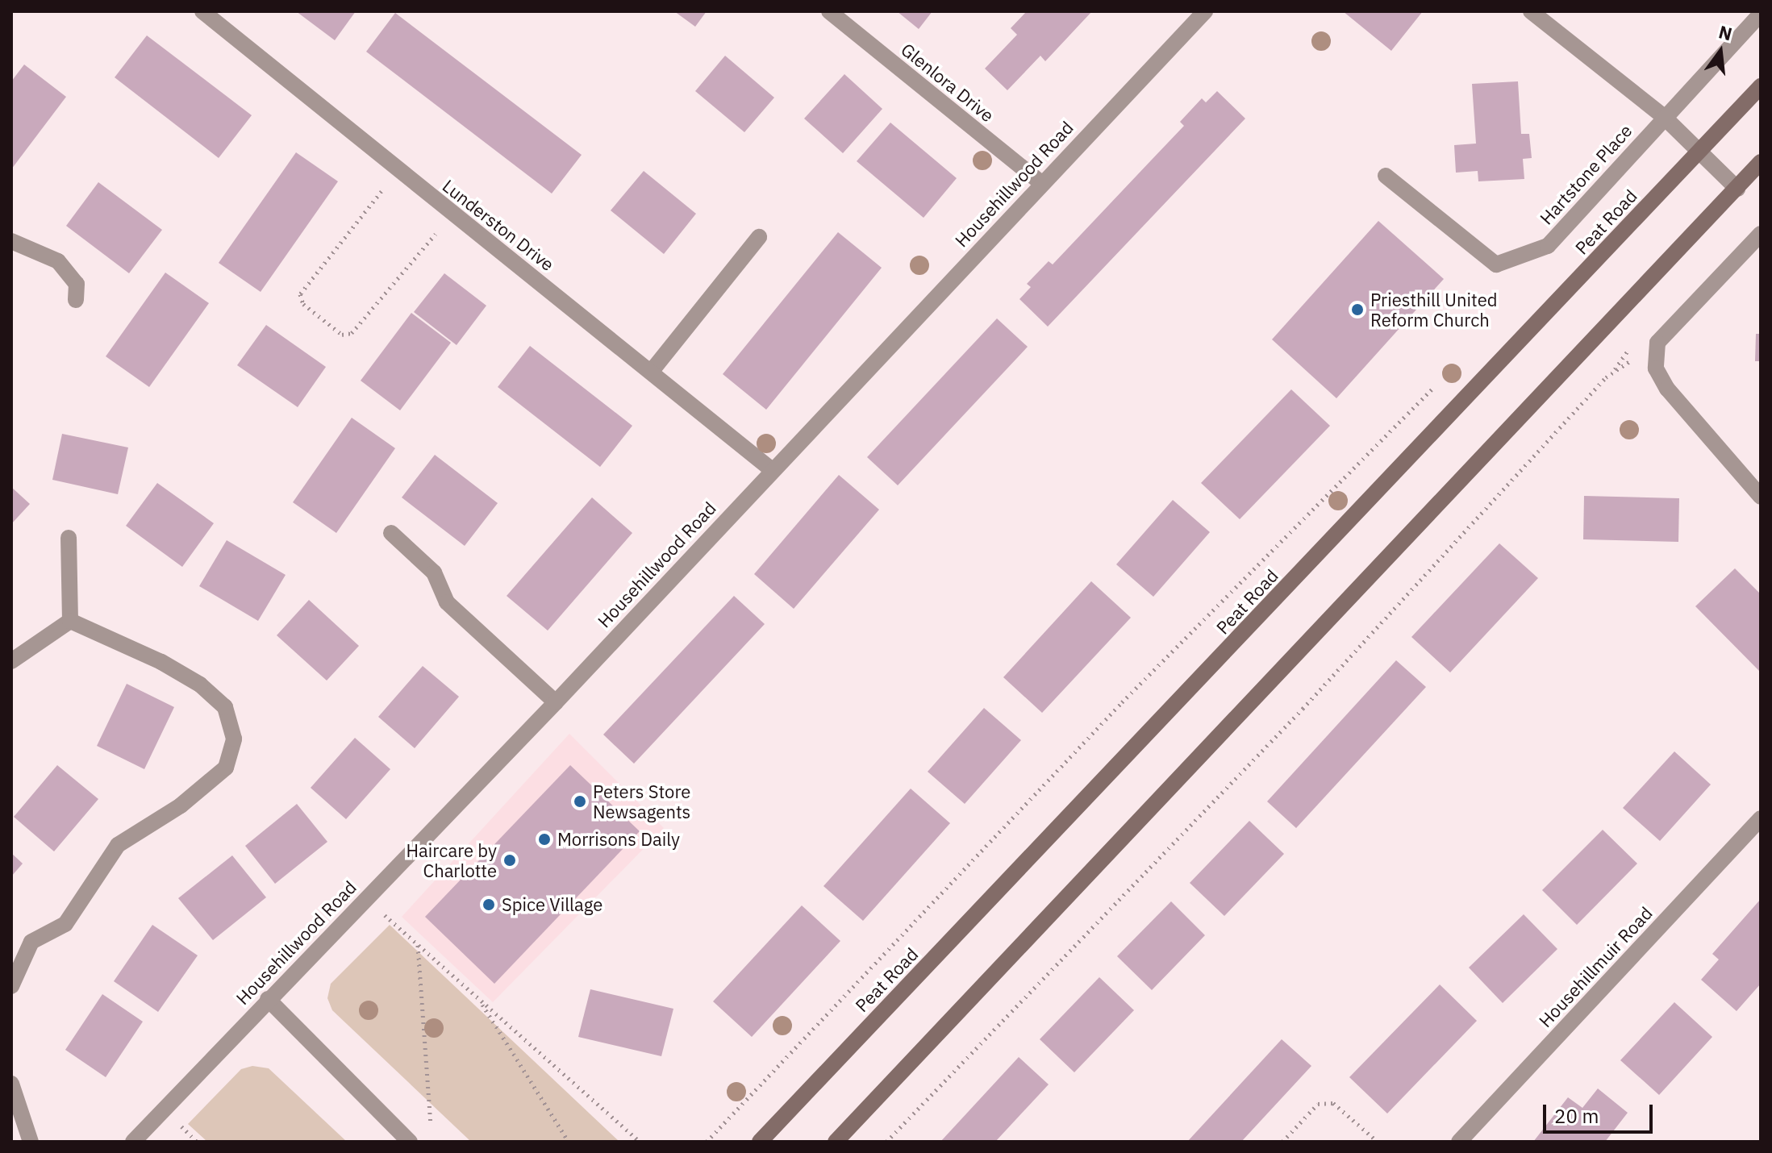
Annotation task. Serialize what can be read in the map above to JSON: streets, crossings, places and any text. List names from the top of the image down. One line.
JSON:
{"streets":{"street":["Glenlora Drive","Hartstone Place","Househillwood Road","Peat Road","Lunderston Drive","Househillmuir Road"]},"crossings":[["Glenlora Drive","Househillwood Road"],["Househillwood Road","Lunderston Drive"]],"places":["Priesthill United Reform Church","Peters Store Newsagents","Morrisons Daily","Haircare by Charlotte","Spice Village"],"scale_bar":"20 m","north":"top"}
